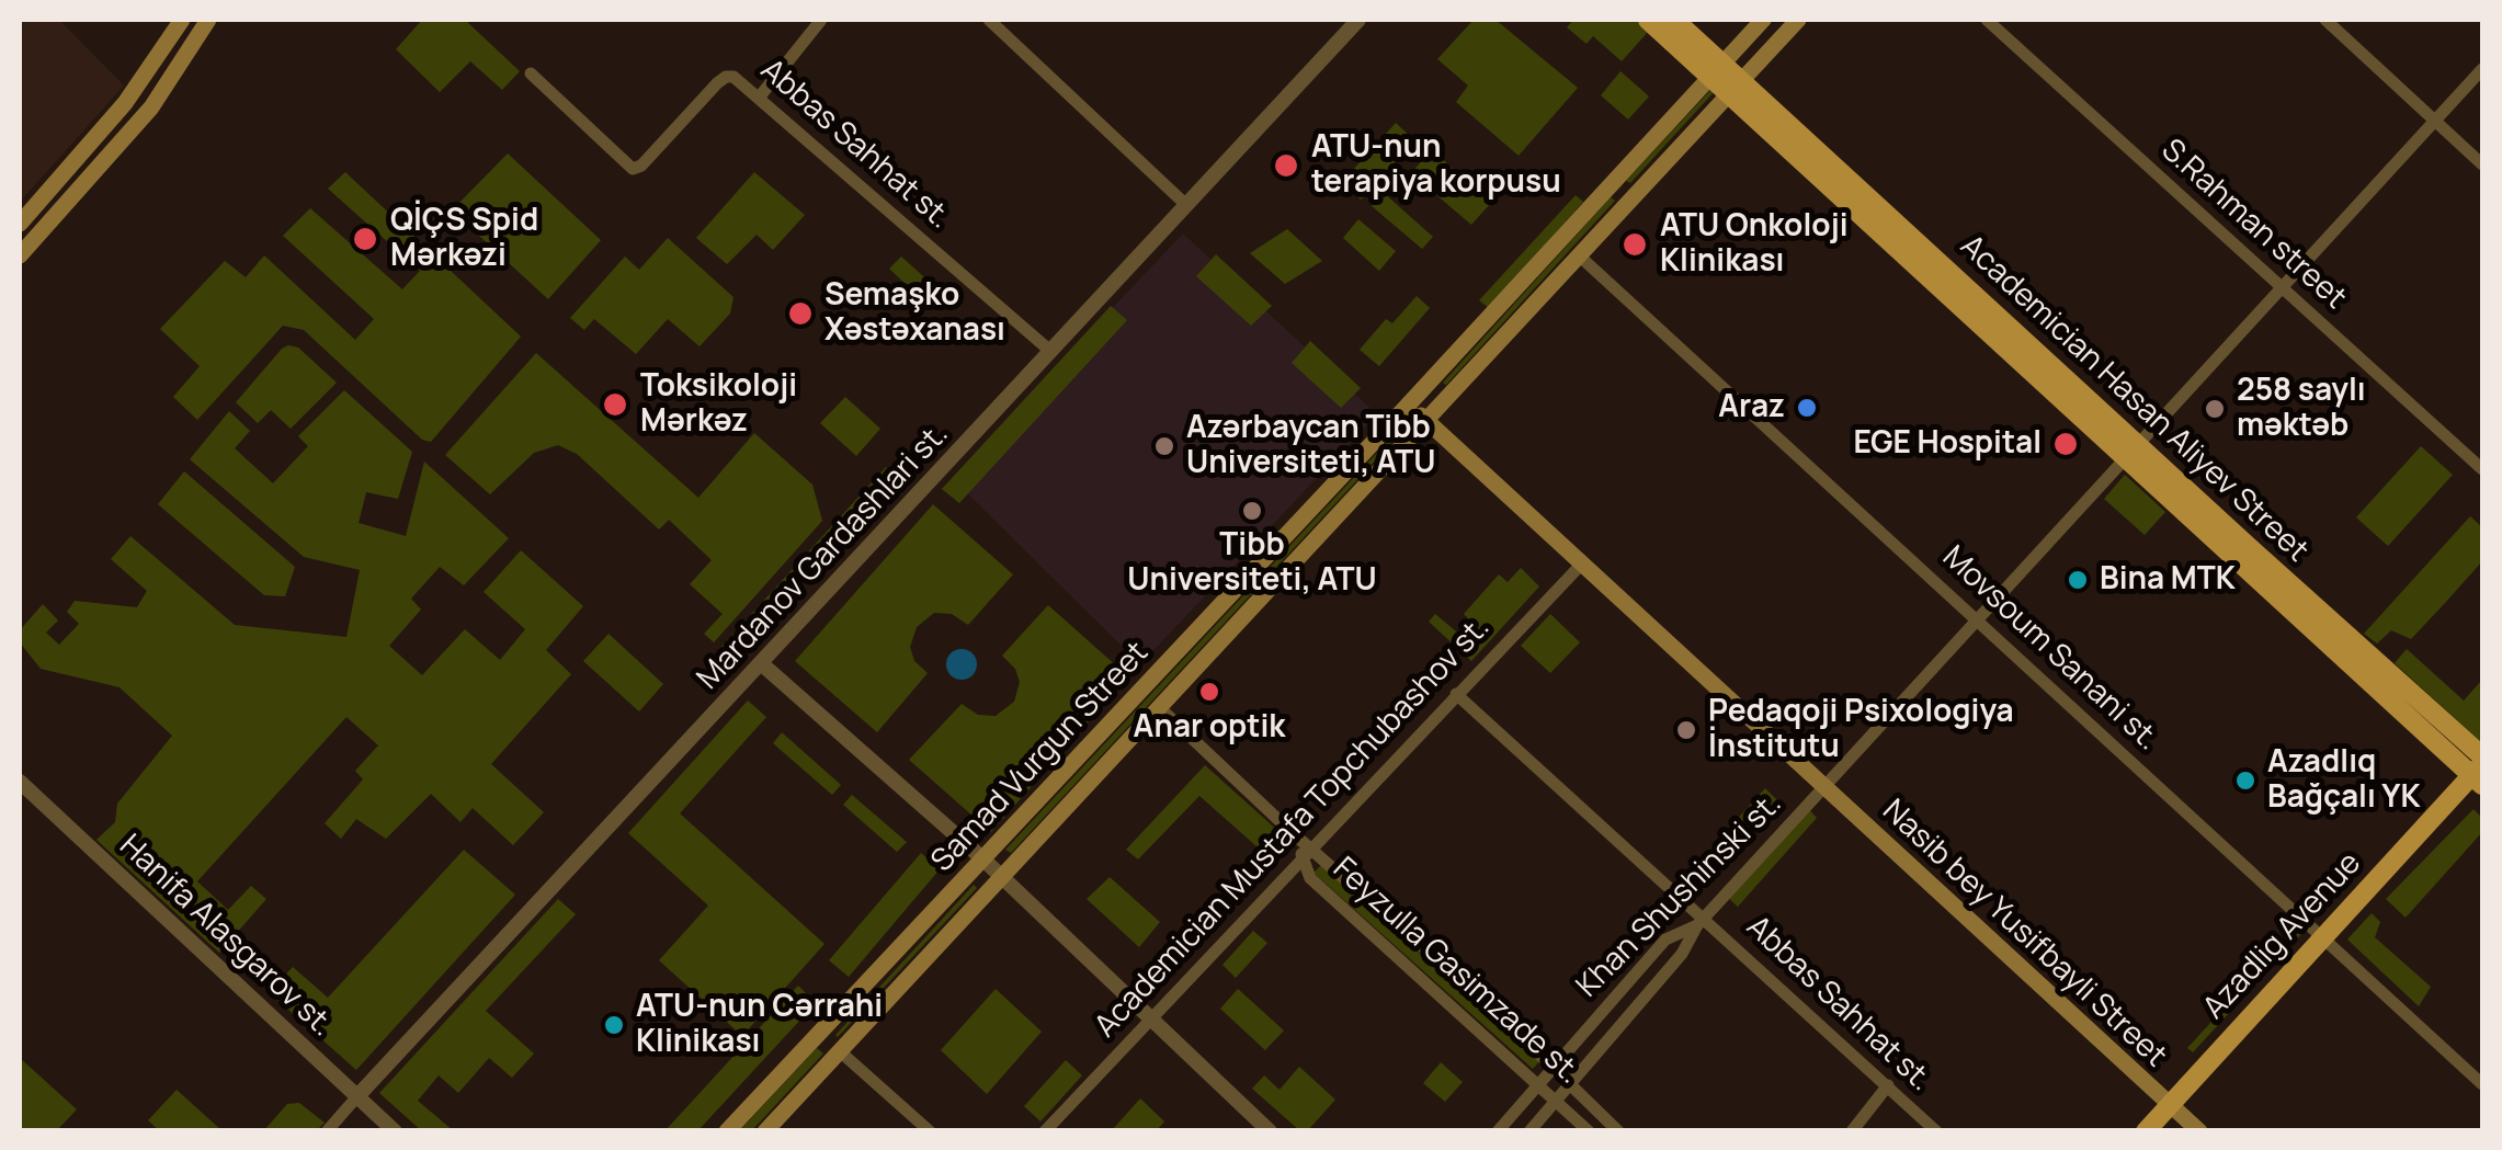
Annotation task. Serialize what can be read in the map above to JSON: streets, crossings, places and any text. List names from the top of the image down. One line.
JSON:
{"streets":{"main road":["Academician Hasan Aliyev Street","Samad Vurgun Street","Nasib bey Yusifbayli Street","Azadlig Avenue"],"street":["Abbas Sahhat st.","S.Rahman street","Mardanov Gardashlari st.","Movsoum Sanani st.","Academician Mustafa Topchubashov st.","Khan Shushinski st.","Hanifa Alasgarov st.","Feyzulla Gasimzade st."]},"crossings":[["Abbas Sahhat st.","Mardanov Gardashlari st."],["Abbas Sahhat st.","Academician Mustafa Topchubashov st."],["Abbas Sahhat st.","Khan Shushinski st."],["S.Rahman street","Khan Shushinski st."],["Academician Hasan Aliyev Street","Samad Vurgun Street"],["Academician Hasan Aliyev Street","Khan Shushinski st."],["Academician Hasan Aliyev Street","Azadlig Avenue"],["Mardanov Gardashlari st.","Hanifa Alasgarov st."],["Movsoum Sanani st.","Samad Vurgun Street"],["Movsoum Sanani st.","Khan Shushinski st."],["Movsoum Sanani st.","Azadlig Avenue"],["Samad Vurgun Street","Nasib bey Yusifbayli Street"],["Samad Vurgun Street","Feyzulla Gasimzade st."],["Academician Mustafa Topchubashov st.","Nasib bey Yusifbayli Street"],["Academician Mustafa Topchubashov st.","Feyzulla Gasimzade st."],["Khan Shushinski st.","Nasib bey Yusifbayli Street"],["Khan Shushinski st.","Feyzulla Gasimzade st."],["Nasib bey Yusifbayli Street","Azadlig Avenue"]],"places":["ATU-nun terapiya korpusu","QİÇS Spid Mərkəzi","ATU Onkoloji Klinikası","Semaşko Xəstəxanası","Toksikoloji Mərkəz","Araz","258 saylı məktəb","EGE Hospital","Azərbaycan Tibb Universiteti, ATU","Tibb Universiteti, ATU","Bina MTK","Anar optik","Pedaqoji Psixologiya İnstitutu","Azadlıq Bağçalı YK","ATU-nun Cərrahi Klinikası"]}
